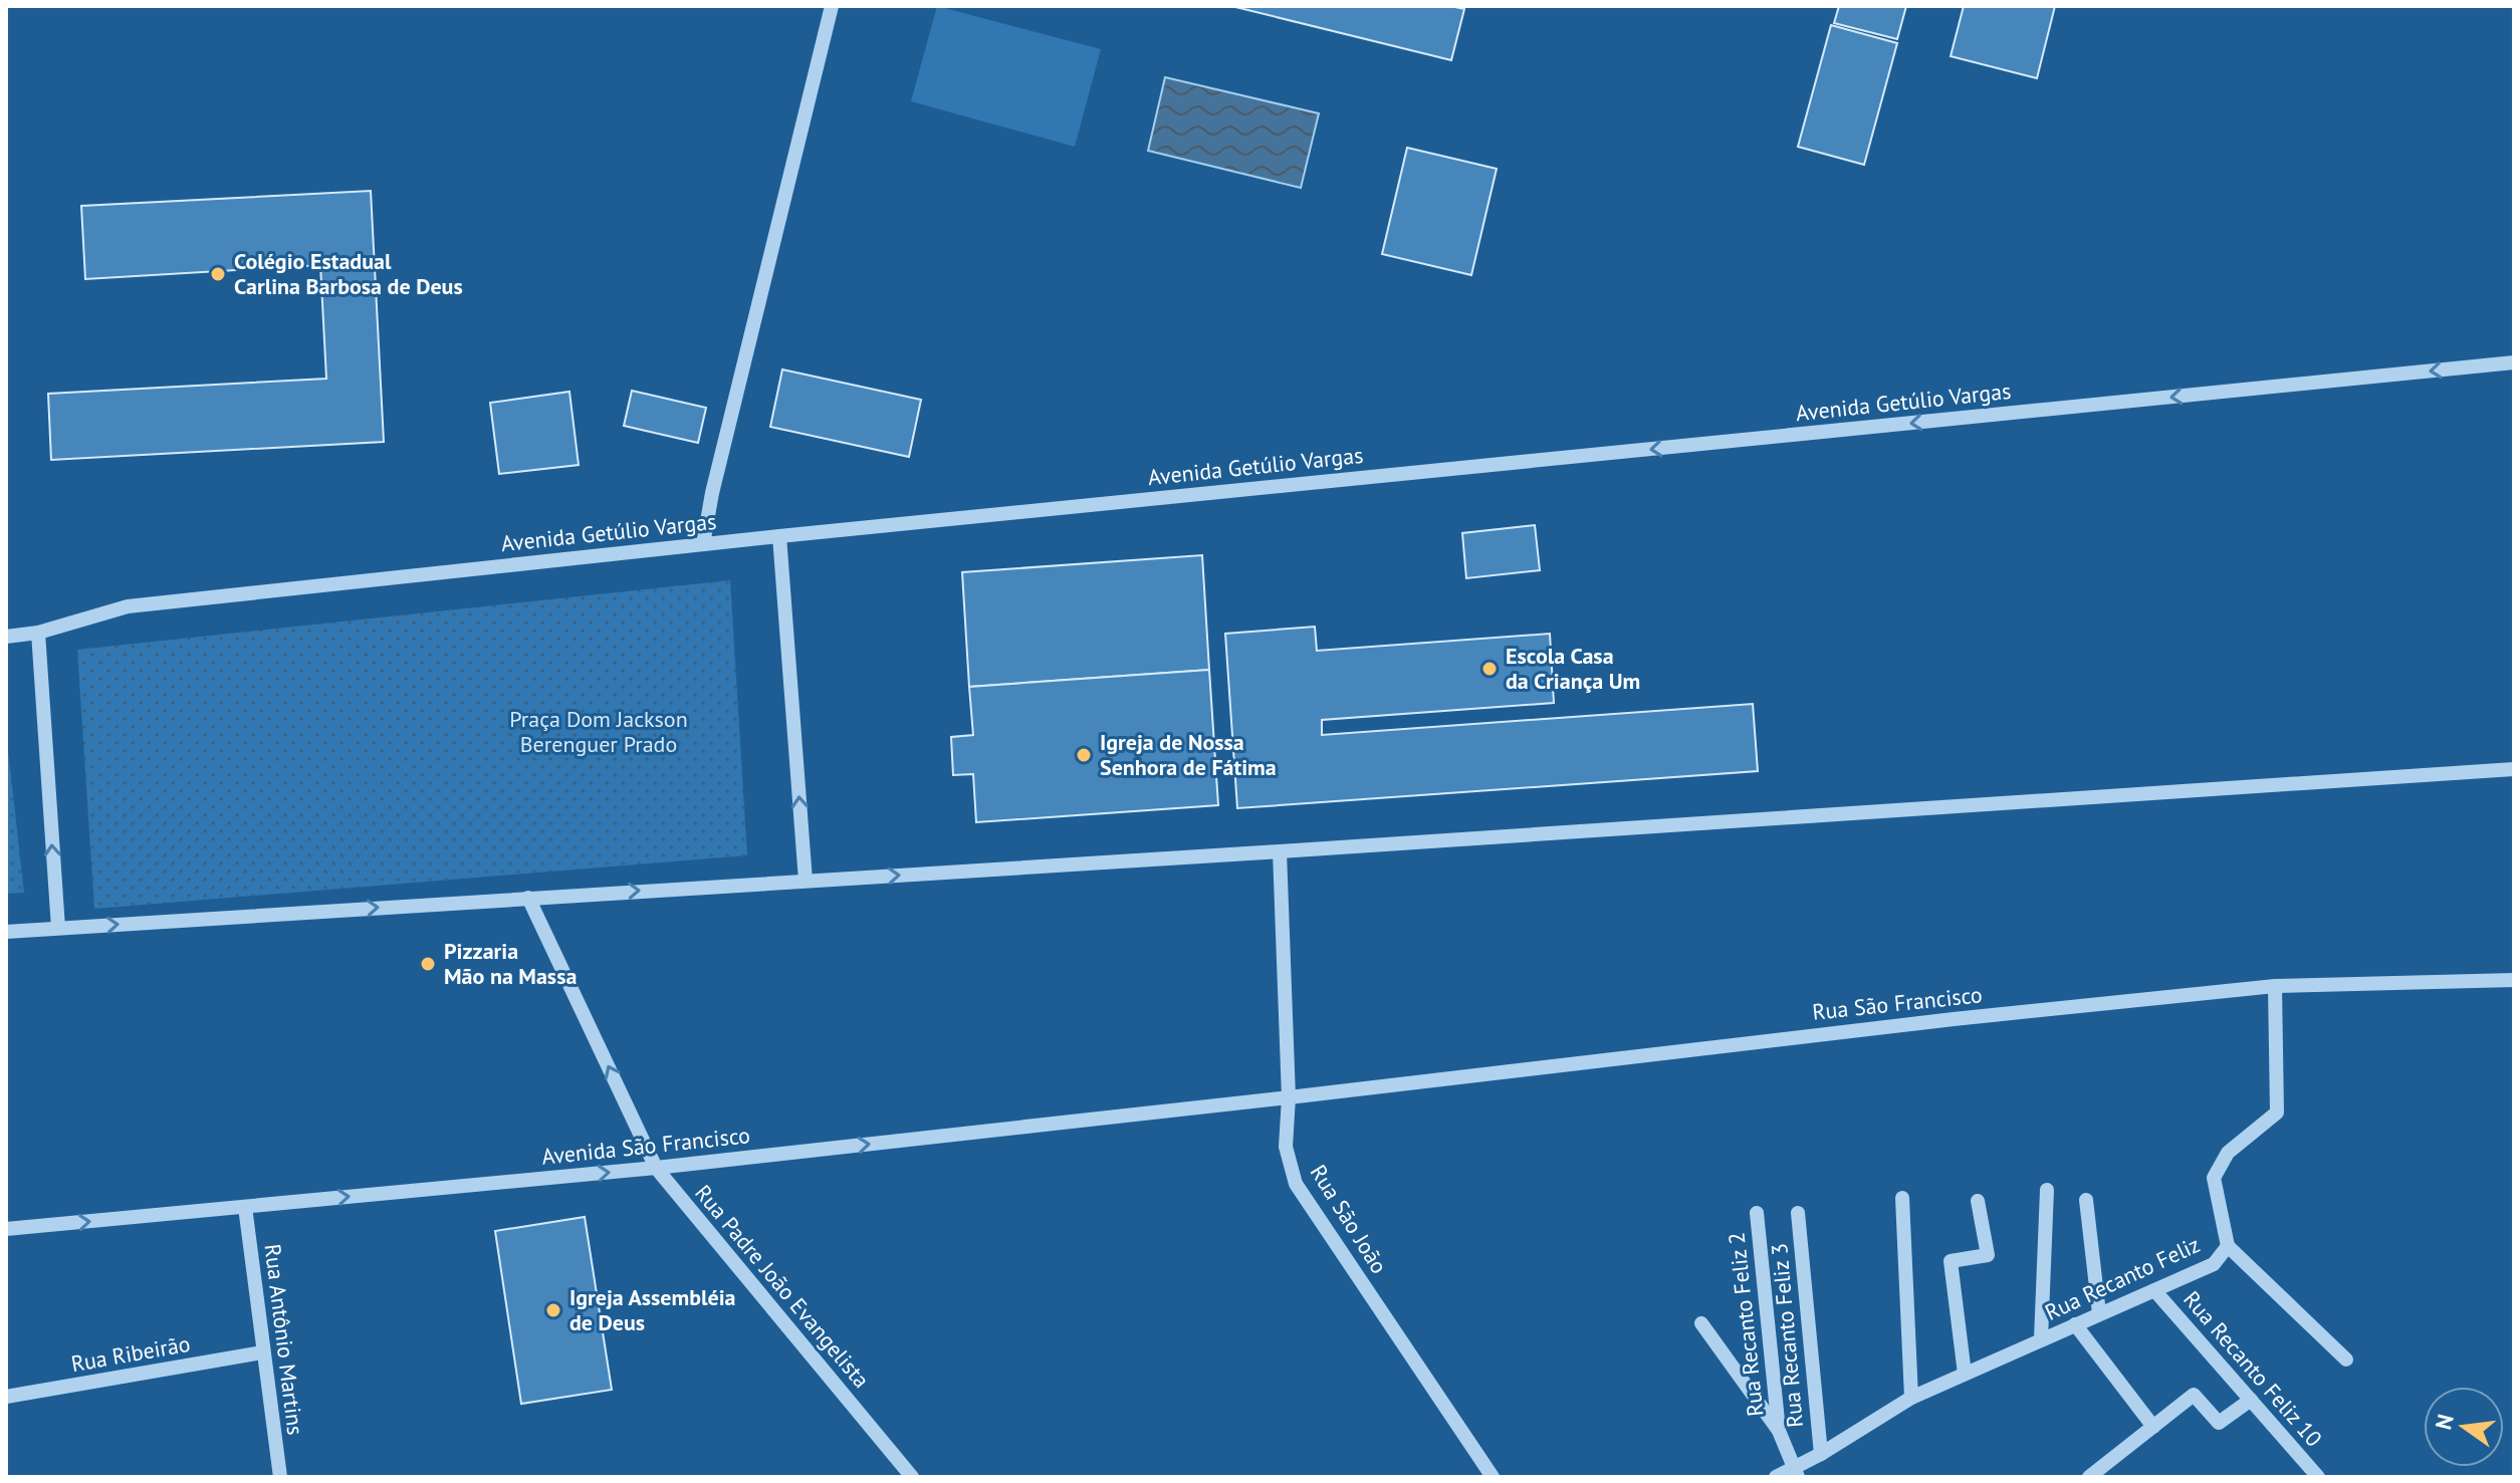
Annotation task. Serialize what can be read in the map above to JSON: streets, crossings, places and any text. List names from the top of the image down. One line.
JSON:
{"streets":{"street":["Avenida Getúlio Vargas","Rua São Francisco","Avenida São Francisco","Rua São João","Rua Recanto Feliz","Rua Padre João Evangelista","Rua Recanto Feliz 2","Rua Recanto Feliz 3","Rua Antônio Martins","Rua Ribeirão","Rua Recanto Feliz 10"]},"crossings":[["Rua São Francisco","Avenida São Francisco"],["Rua São Francisco","Rua São João"],["Rua São Francisco","Rua Recanto Feliz"],["Avenida São Francisco","Rua São João"],["Avenida São Francisco","Rua Padre João Evangelista"],["Avenida São Francisco","Rua Antônio Martins"],["Rua Recanto Feliz","Rua Recanto Feliz 3"],["Rua Recanto Feliz","Rua Recanto Feliz 10"],["Rua Antônio Martins","Rua Ribeirão"]],"one_way":["Avenida Getúlio Vargas","Avenida São Francisco","Rua Padre João Evangelista"],"parks":["Praça Dom Jackson Berenguer Prado"],"places":["Colégio Estadual Carlina Barbosa de Deus","Escola Casa da Criança Um","Igreja de Nossa Senhora de Fátima","Pizzaria Mão na Massa","Igreja Assembléia de Deus"],"north":"left"}
